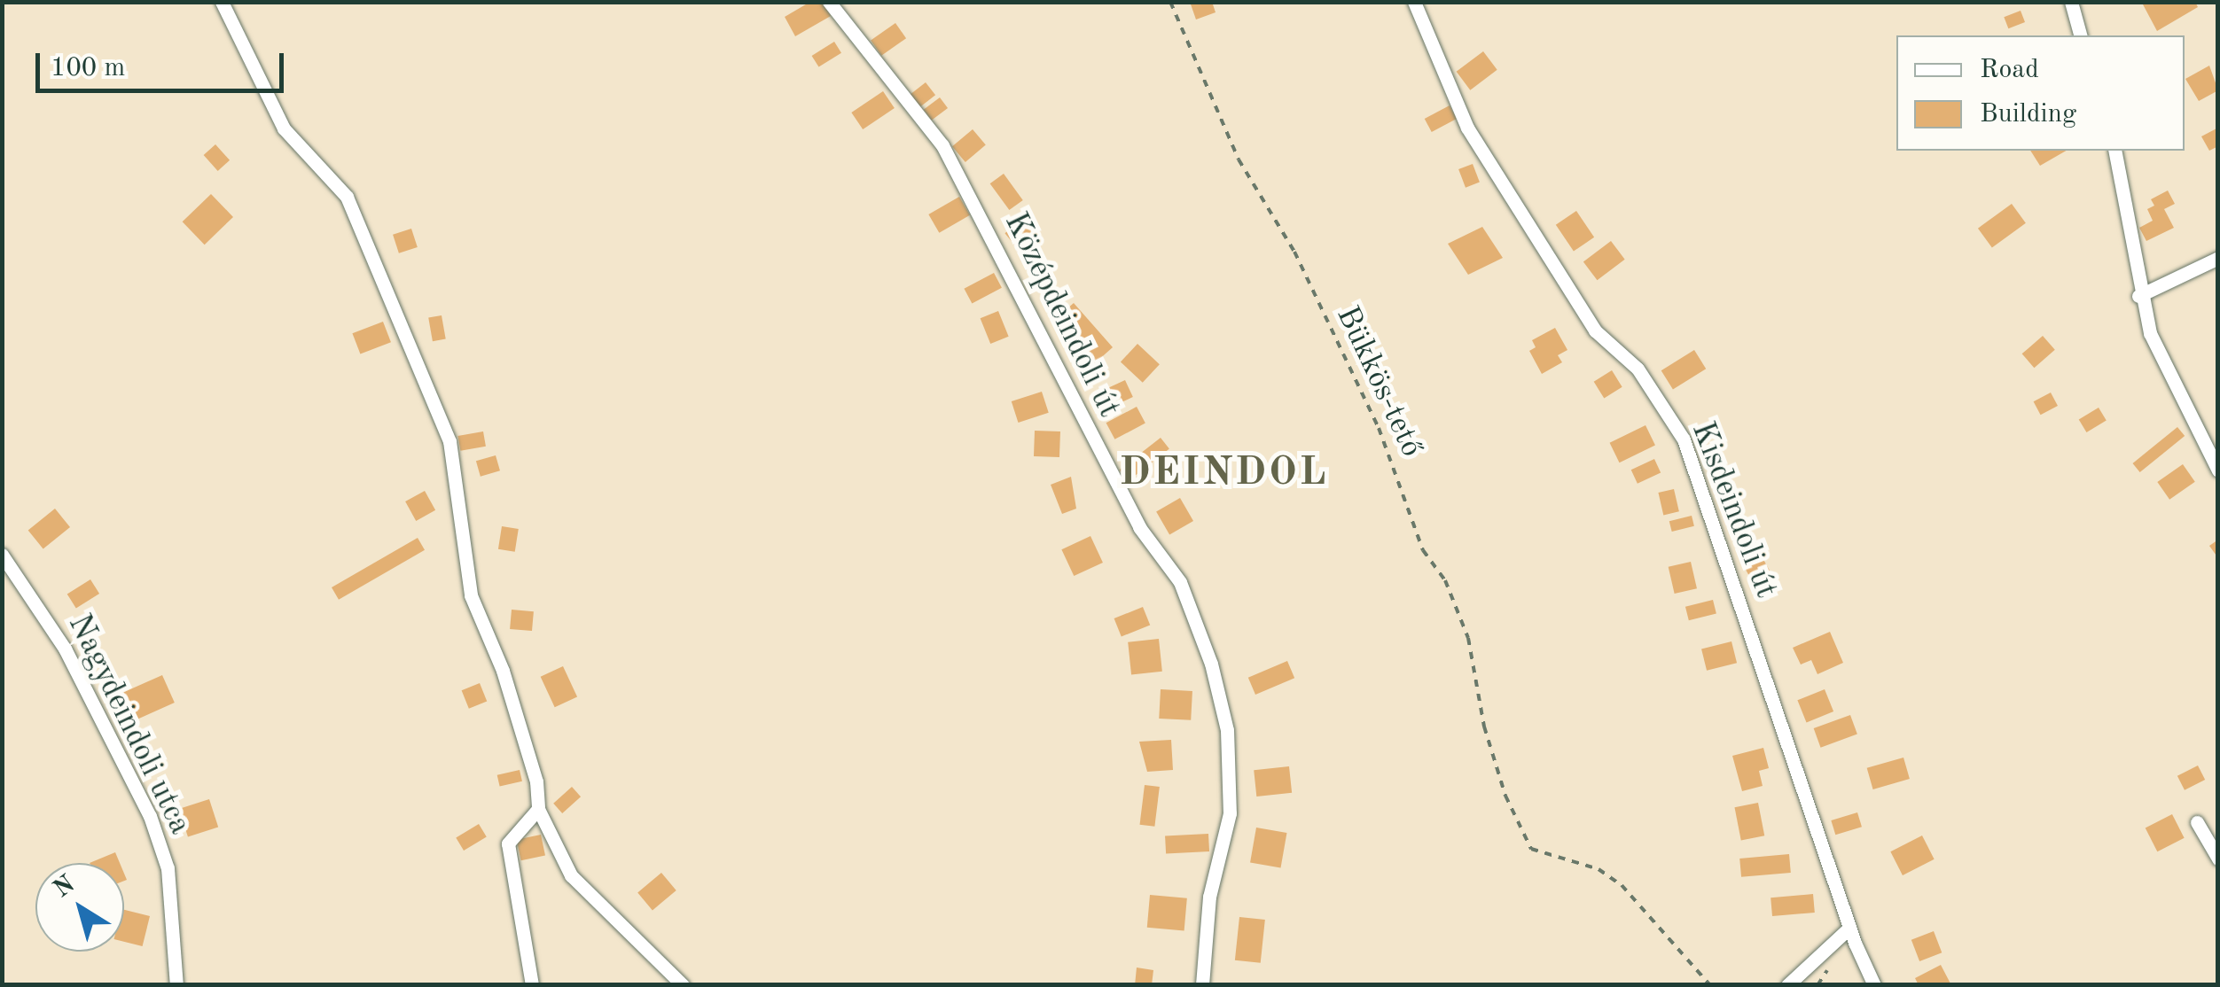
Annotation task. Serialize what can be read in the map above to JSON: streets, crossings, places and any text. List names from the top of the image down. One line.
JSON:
{"streets":{"street":["Középdeindoli út","Kisdeindoli út","Nagydeindoli utca"],"path":["Bükkös-tető"]},"districts":["DEINDOL"],"legend":["Road","Building"],"scale_bar":"100 m","north":"top left"}
